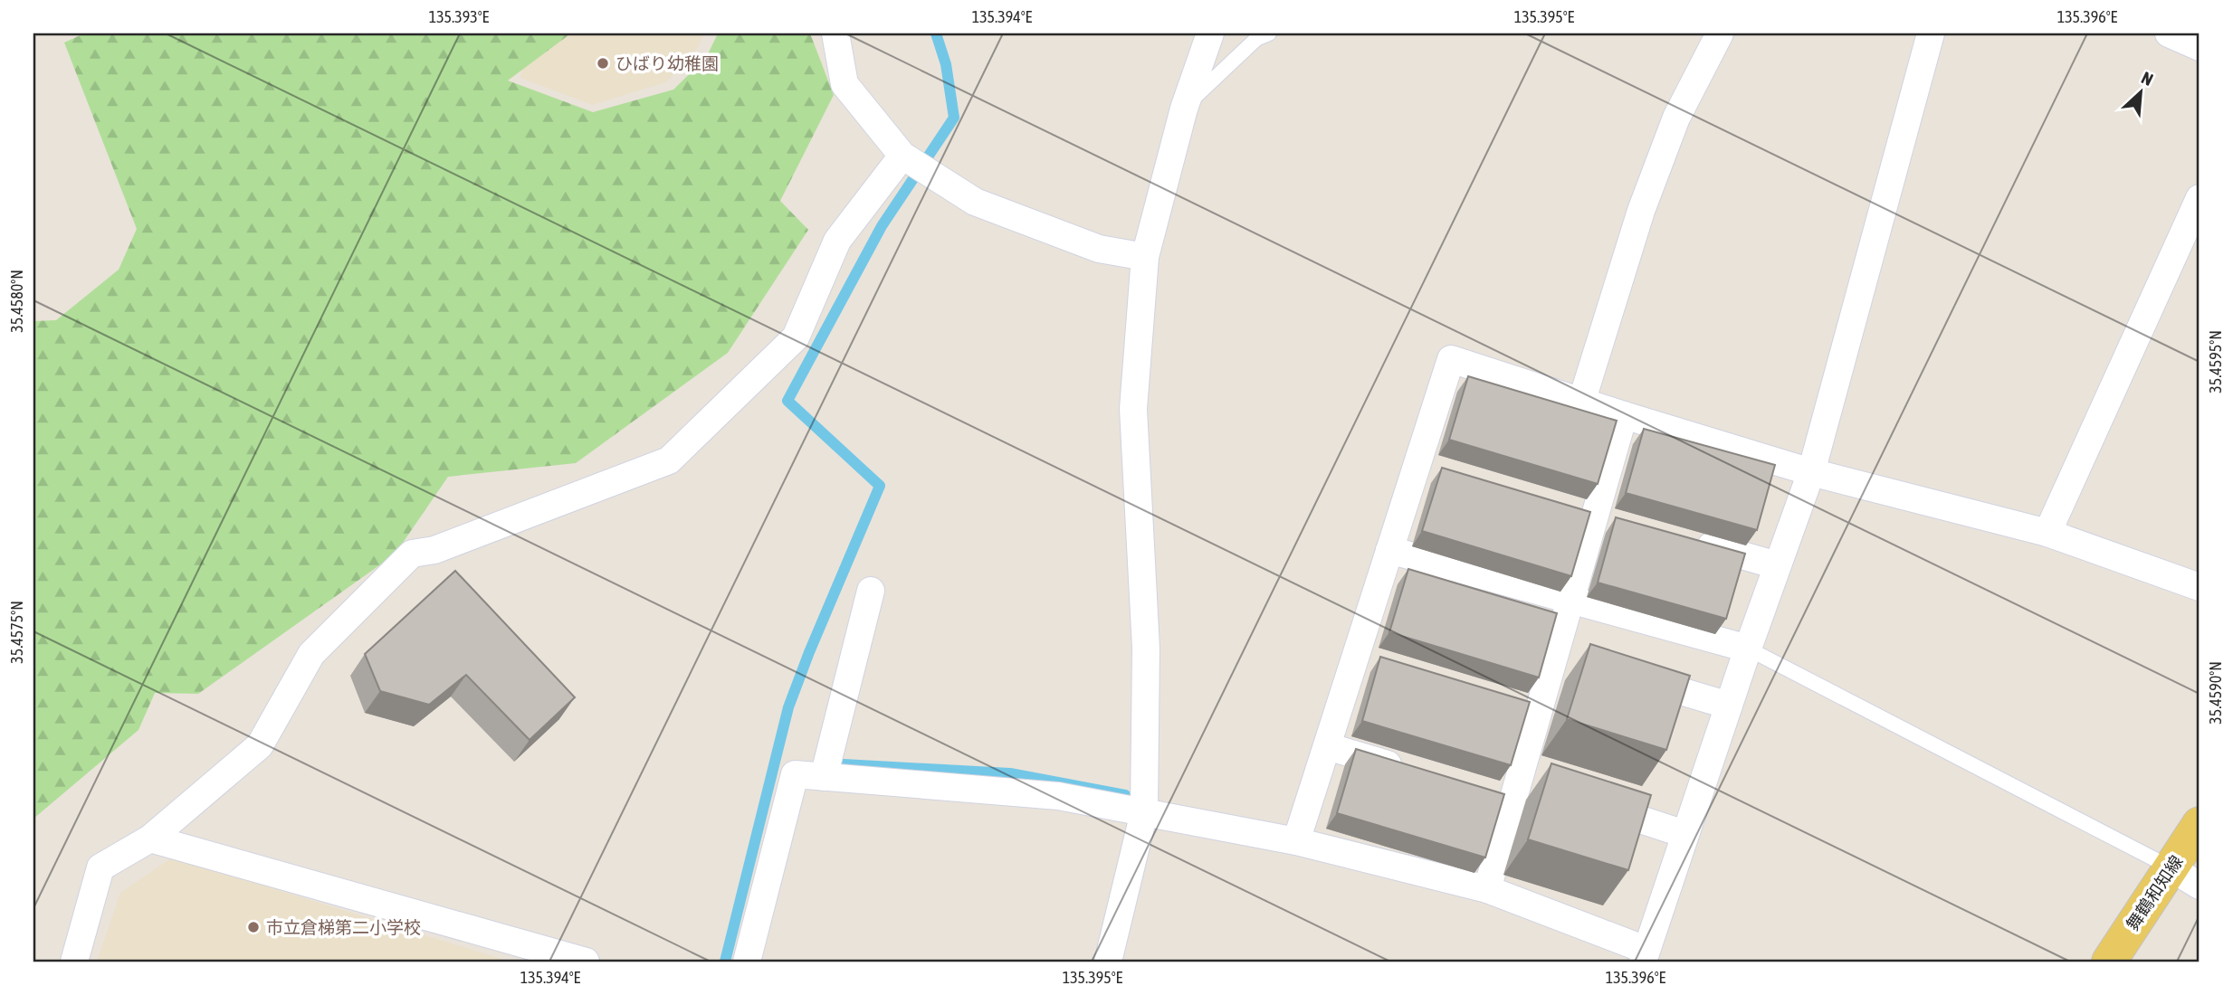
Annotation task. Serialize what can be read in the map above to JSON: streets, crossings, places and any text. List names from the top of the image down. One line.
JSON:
{"streets":{"main road":["舞鶴和知線"]},"places":["ひばり幼稚園","市立倉梯第二小学校"],"north":"top right","coordinates":["135.393°E","135.394°E","135.395°E","135.396°E","35.4580°N","35.4595°N","35.4575°N","35.4590°N"]}
